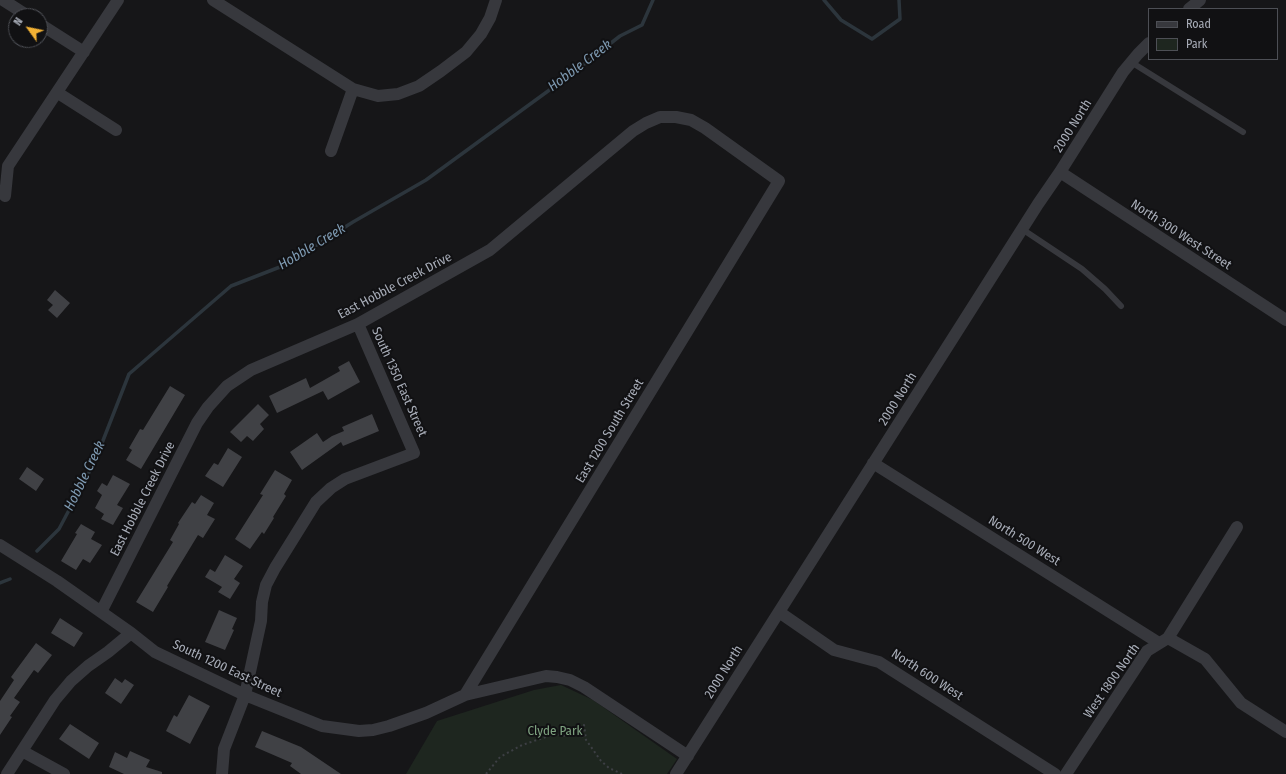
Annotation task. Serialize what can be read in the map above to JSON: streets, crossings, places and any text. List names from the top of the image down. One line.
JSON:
{"streets":{"street":["2000 North","North 300 West Street","East Hobble Creek Drive","South 1350 East Street","East 1200 South Street","North 500 West","South 1200 East Street","North 600 West","West 1800 North"]},"crossings":[["2000 North","North 300 West Street"],["2000 North","North 500 West"],["2000 North","South 1200 East Street"],["2000 North","North 600 West"],["East Hobble Creek Drive","South 1350 East Street"],["East Hobble Creek Drive","East 1200 South Street"],["East Hobble Creek Drive","South 1200 East Street"],["South 1350 East Street","South 1200 East Street"],["East 1200 South Street","South 1200 East Street"],["North 500 West","West 1800 North"]],"water":["Hobble Creek"],"parks":["Clyde Park"],"legend":["Road","Park"],"north":"top left"}
